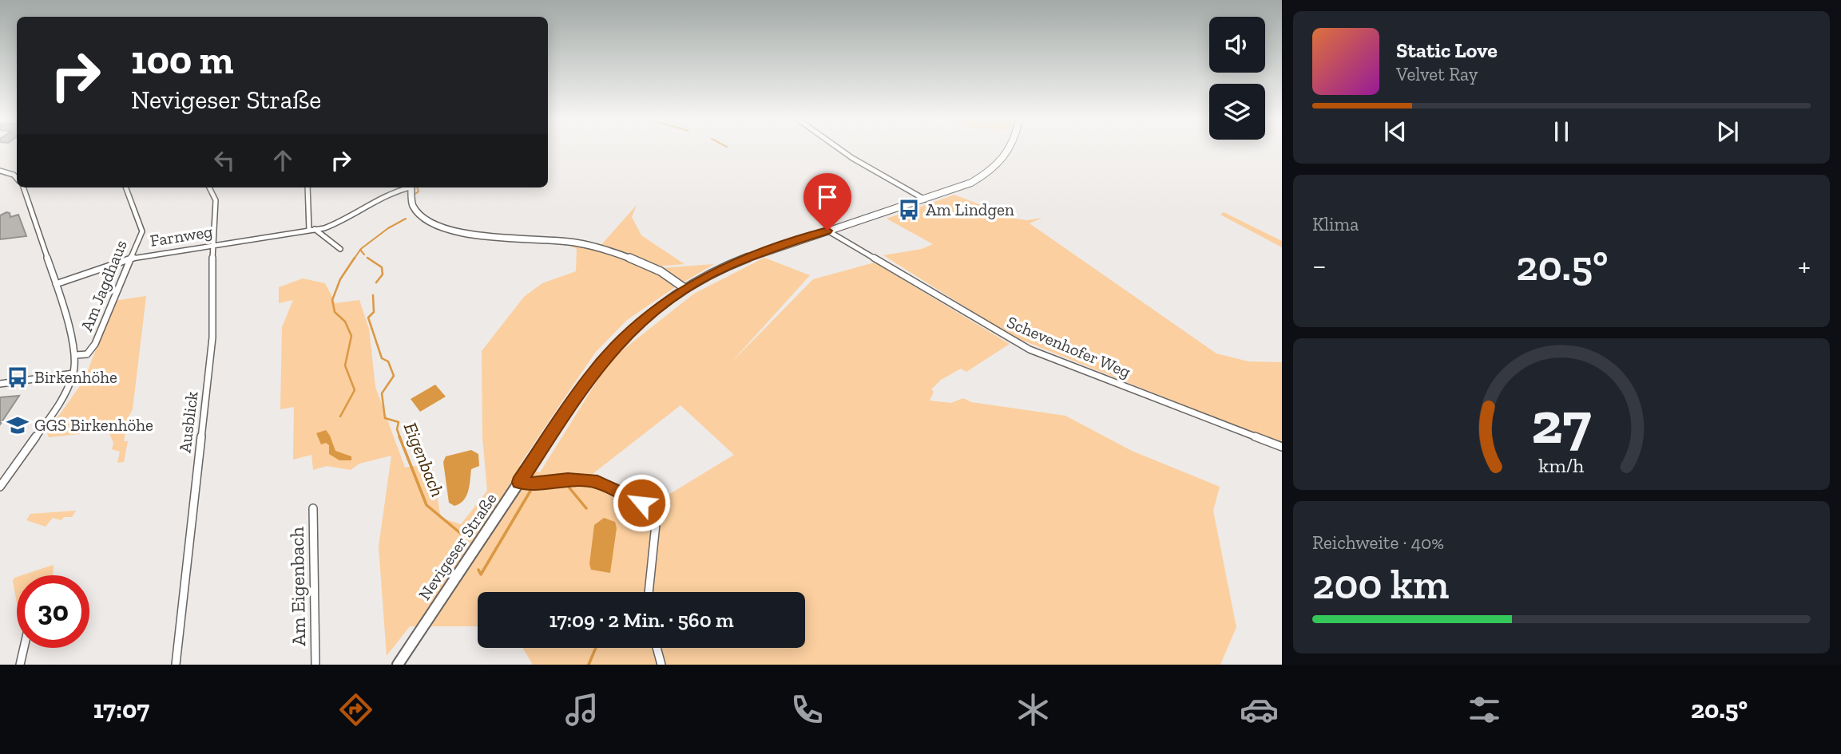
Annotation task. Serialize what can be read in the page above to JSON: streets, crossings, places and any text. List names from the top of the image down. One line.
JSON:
{"streets":{"main road":["Nevigeser Straße"],"street":["Farnweg","Am Jagdhaus","Schevenhofer Weg","Ausblick","Am Eigenbach"]},"crossings":[["Farnweg","Am Jagdhaus"],["Farnweg","Ausblick"],["Schevenhofer Weg","Nevigeser Straße"]],"water":["Eigenbach"],"places":{"bus stop":["Am Lindgen","Birkenhöhe"],"school or university":["GGS Birkenhöhe"]},"page":{"turn":["100 m","Nevigeser Straße"],"song":["Static Love","Velvet Ray"],"tile":["Klima",["Reichweite · 40%","200 km"]],"heat":["−","20.5°","+"],"limit":"30","trip":"17:09 · 2 Min. · 560 m","tabs":["17:07","20.5°"],"gauge":["27","km/h"]}}
